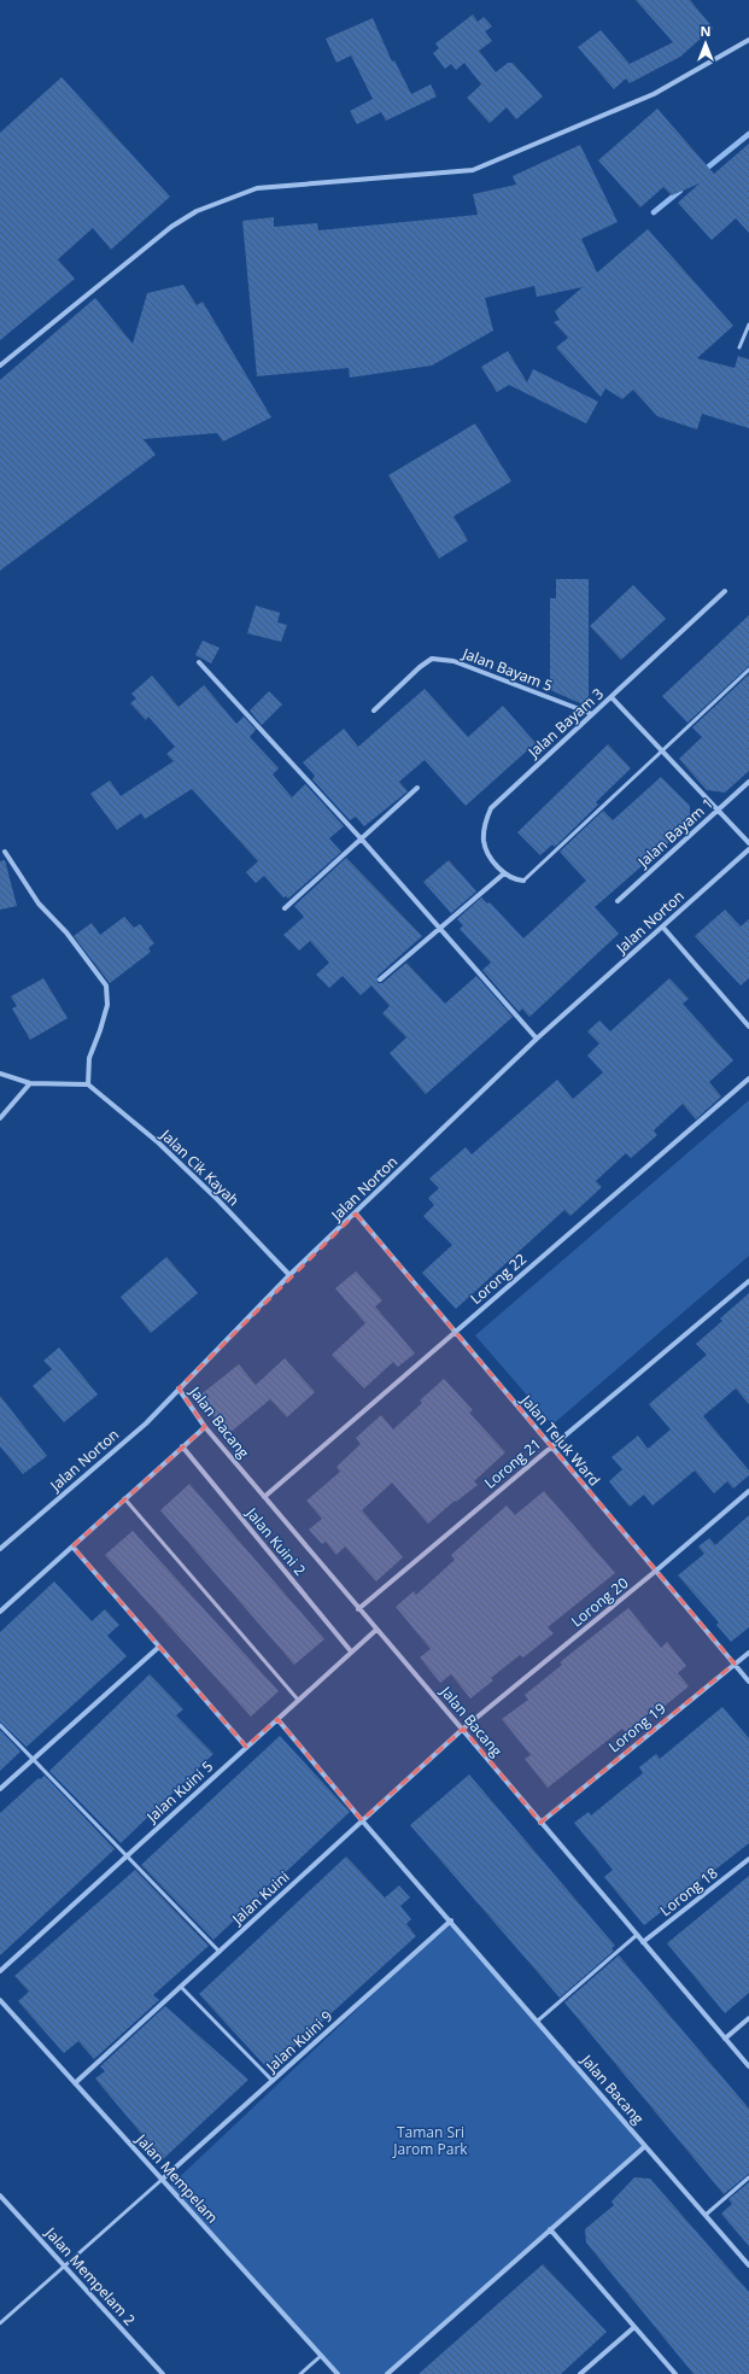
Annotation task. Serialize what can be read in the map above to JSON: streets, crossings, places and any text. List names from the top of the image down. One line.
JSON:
{"streets":{"street":["Jalan Bayam 5","Jalan Bayam 3","Jalan Bayam 1","Jalan Norton","Jalan Cik Kayah","Lorong 22","Jalan Bacang","Jalan Teluk Ward","Lorong 21","Jalan Kuini 2","Lorong 20","Lorong 19","Jalan Kuini 5","Lorong 18","Jalan Kuini","Jalan Kuini 9","Jalan Mempelam","Jalan Mempelam 2"]},"crossings":[["Jalan Bayam 5","Jalan Bayam 3"],["Jalan Norton","Jalan Cik Kayah"],["Jalan Norton","Jalan Bacang"],["Jalan Norton","Jalan Teluk Ward"],["Lorong 22","Jalan Bacang"],["Lorong 22","Jalan Teluk Ward"],["Jalan Bacang","Lorong 21"],["Jalan Bacang","Lorong 20"],["Jalan Bacang","Lorong 19"],["Jalan Bacang","Jalan Kuini 5"],["Jalan Bacang","Lorong 18"],["Jalan Bacang","Jalan Kuini"],["Jalan Bacang","Jalan Kuini 9"],["Jalan Teluk Ward","Lorong 21"],["Jalan Teluk Ward","Lorong 20"],["Jalan Teluk Ward","Lorong 19"],["Jalan Kuini 2","Jalan Kuini 5"],["Lorong 20","Jalan Kuini"],["Jalan Kuini","Jalan Mempelam"],["Jalan Kuini 9","Jalan Mempelam"]],"parks":["Taman Sri Jarom Park"],"north":"top"}
